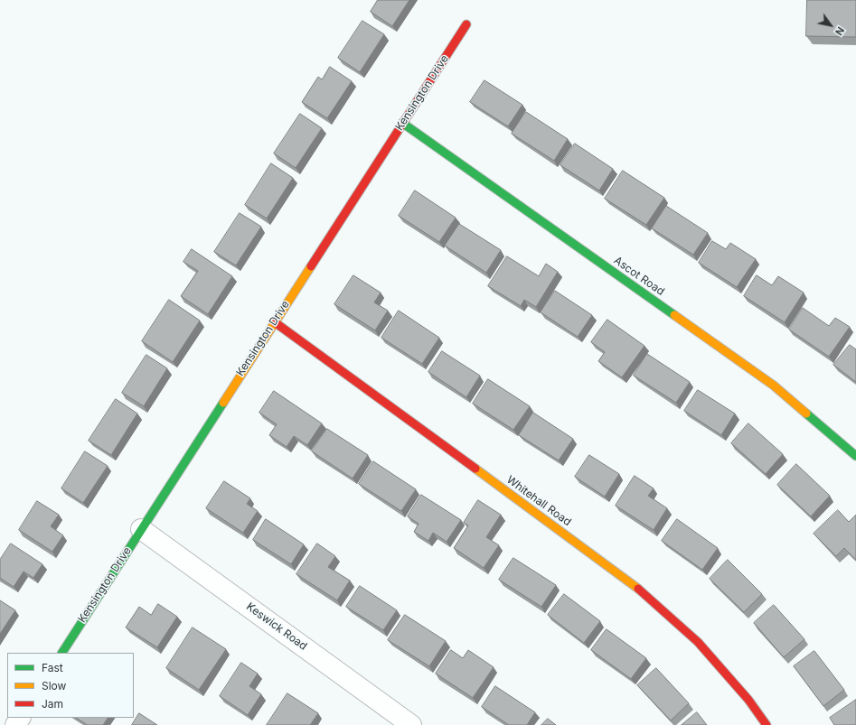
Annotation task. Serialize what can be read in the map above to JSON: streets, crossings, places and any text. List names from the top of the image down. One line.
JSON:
{"streets":{"street":["Kensington Drive","Ascot Road","Whitehall Road","Keswick Road"]},"crossings":[["Kensington Drive","Ascot Road"],["Kensington Drive","Whitehall Road"],["Kensington Drive","Keswick Road"]],"legend":["Fast","Slow","Jam"],"north":"bottom right"}
